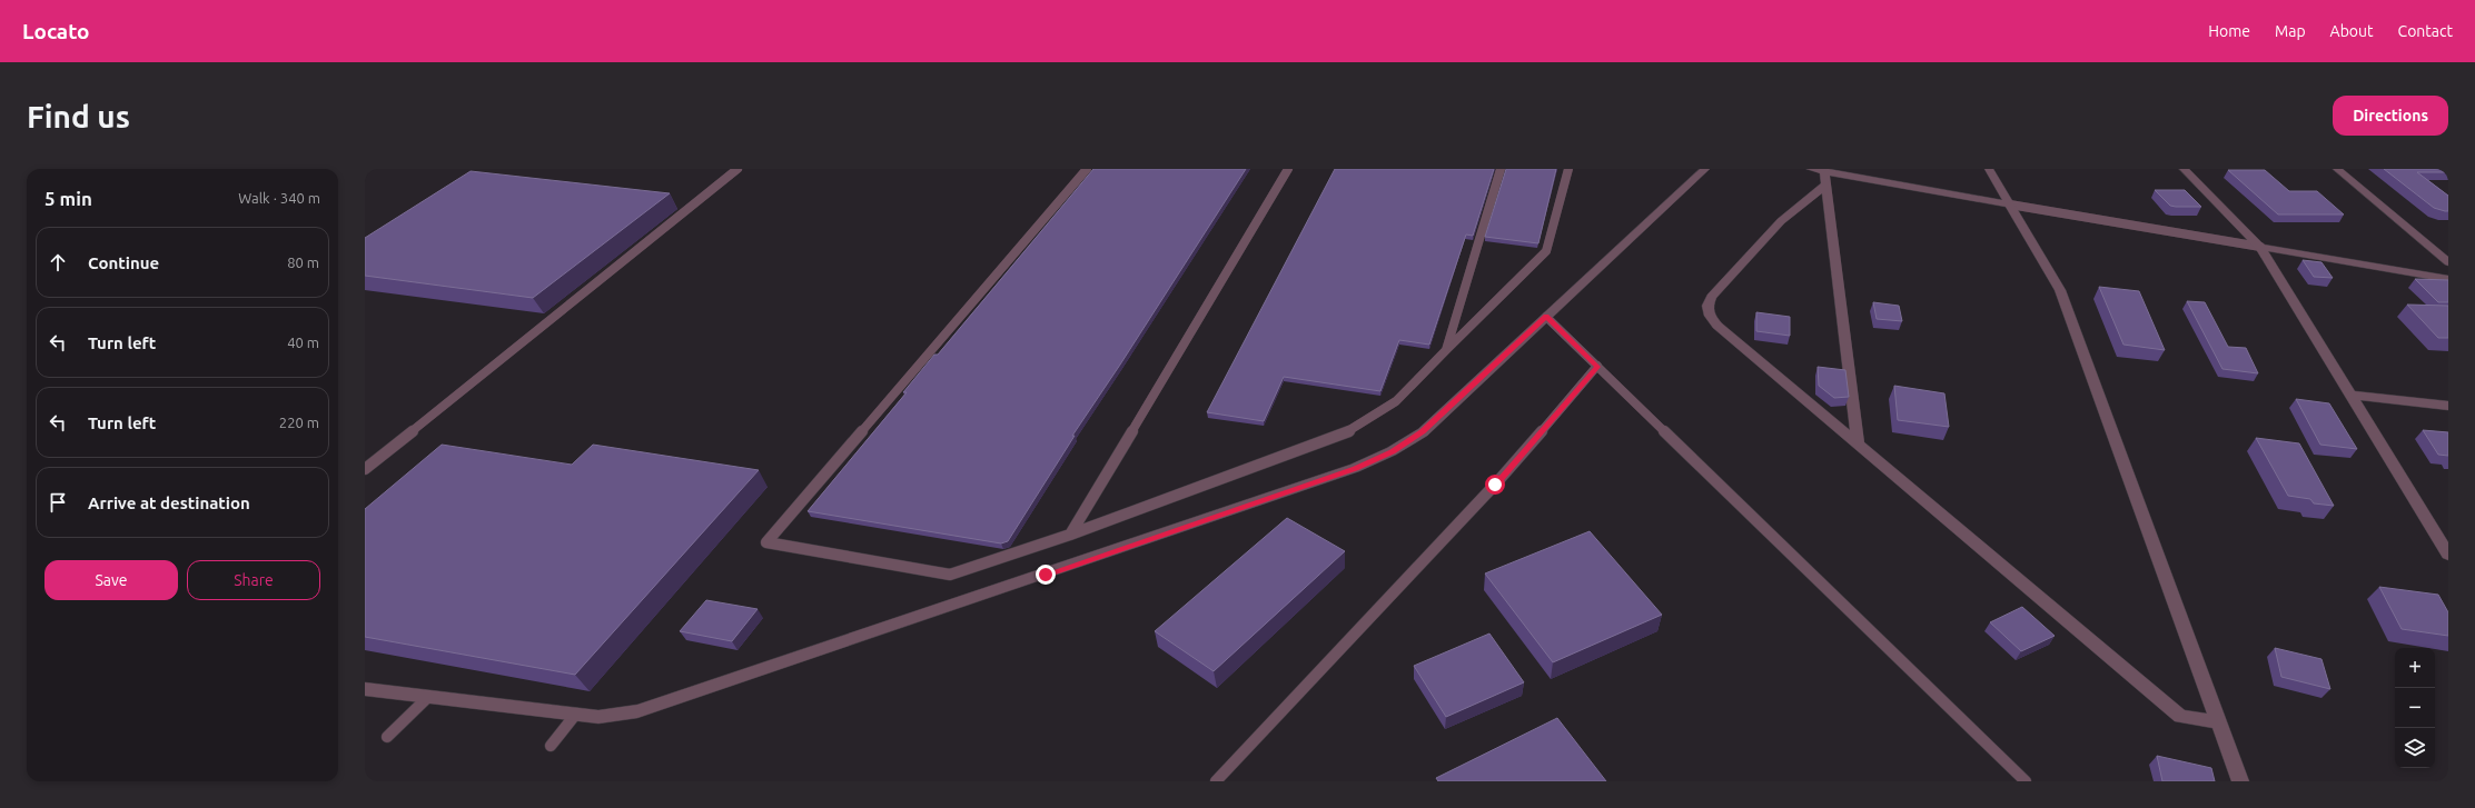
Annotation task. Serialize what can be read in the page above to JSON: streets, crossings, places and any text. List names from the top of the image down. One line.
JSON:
{"page":{"header":"Locato","nav":["Home","Map","About","Contact"],"buttons":["Directions",["Save","Share"]],"title":"Find us","heading":["5 min","Walk · 340 m"],"list":[["Continue","80 m"],["Turn left","40 m"],["Turn left","220 m"],"Arrive at destination"],"map_buttons":["+","−"]}}
